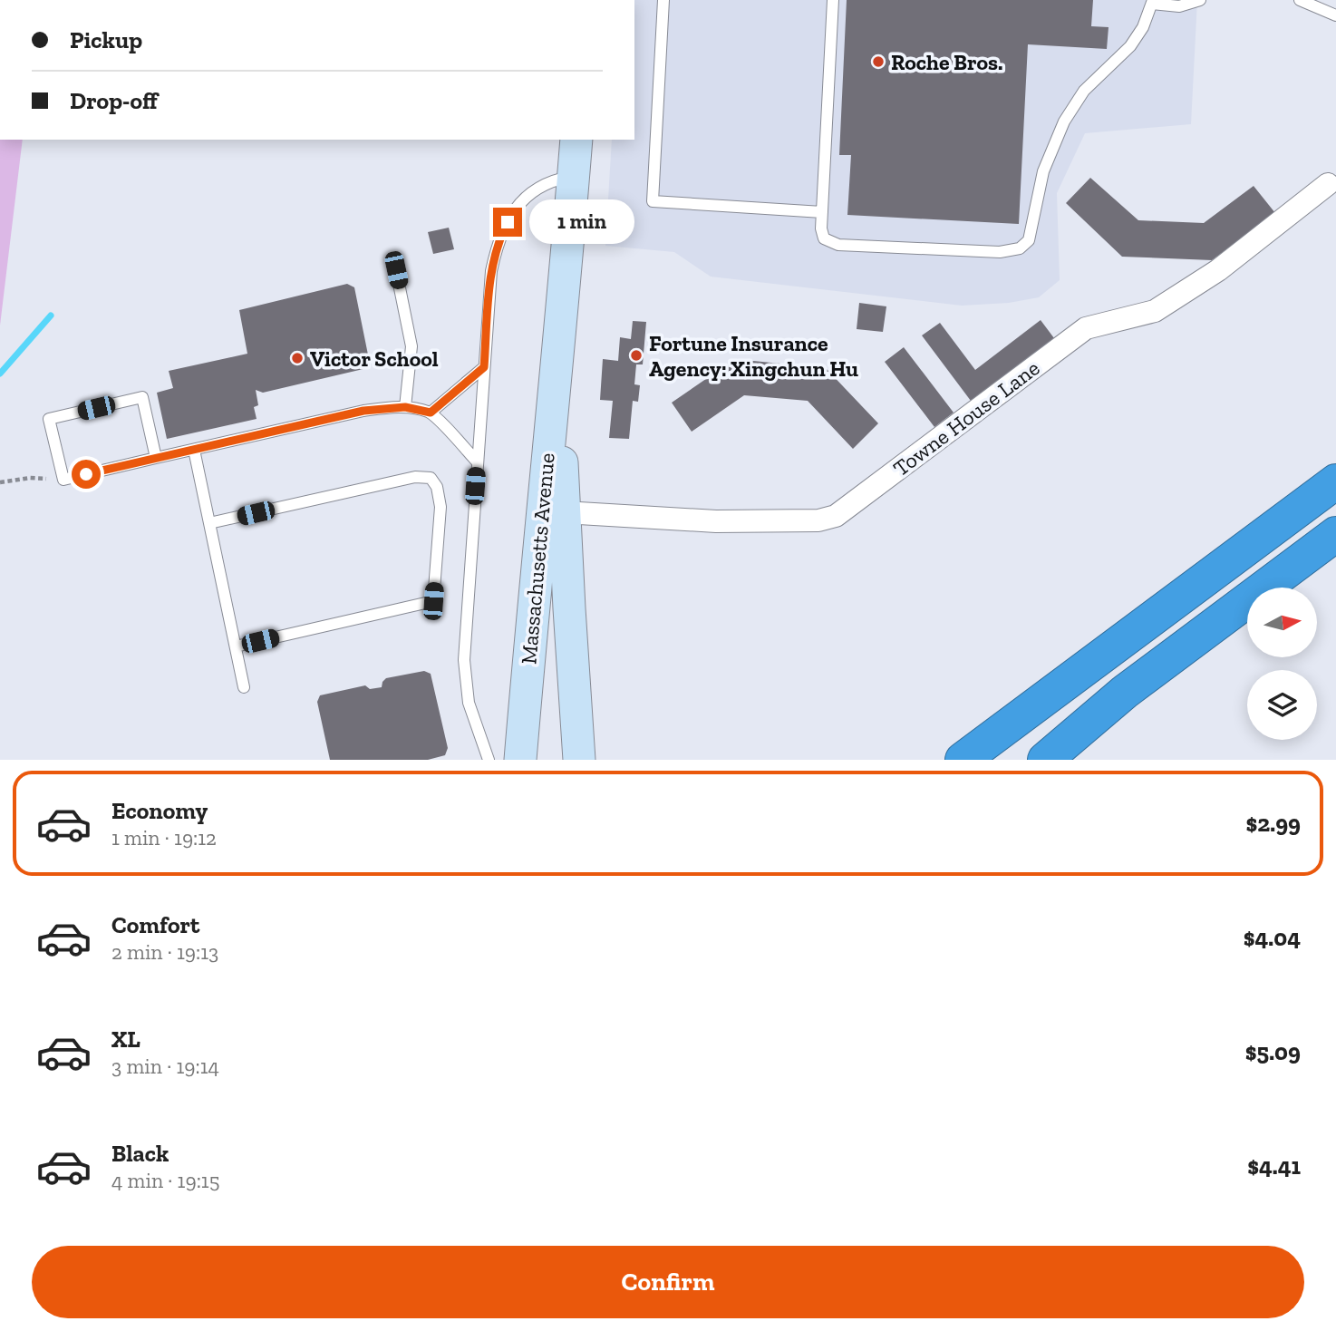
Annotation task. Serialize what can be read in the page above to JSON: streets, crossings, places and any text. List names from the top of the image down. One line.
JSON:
{"streets":{"main road":["Massachusetts Avenue"],"street":["Towne House Lane"]},"crossings":[["Towne House Lane","Massachusetts Avenue"]],"places":["Roche Bros.","Fortune Insurance Agency: Xingchun Hu","Victor School"],"north":"right","page":{"banner":["Pickup","Drop-off"],"bubble":"1 min","list":[{"name":"Economy","note":"1 min · 19:12","value":"$2.99"},{"name":"Comfort","note":"2 min · 19:13","value":"$4.04"},{"name":"XL","note":"3 min · 19:14","value":"$5.09"},{"name":"Black","note":"4 min · 19:15","value":"$4.41"}],"buttons":"Confirm"}}
